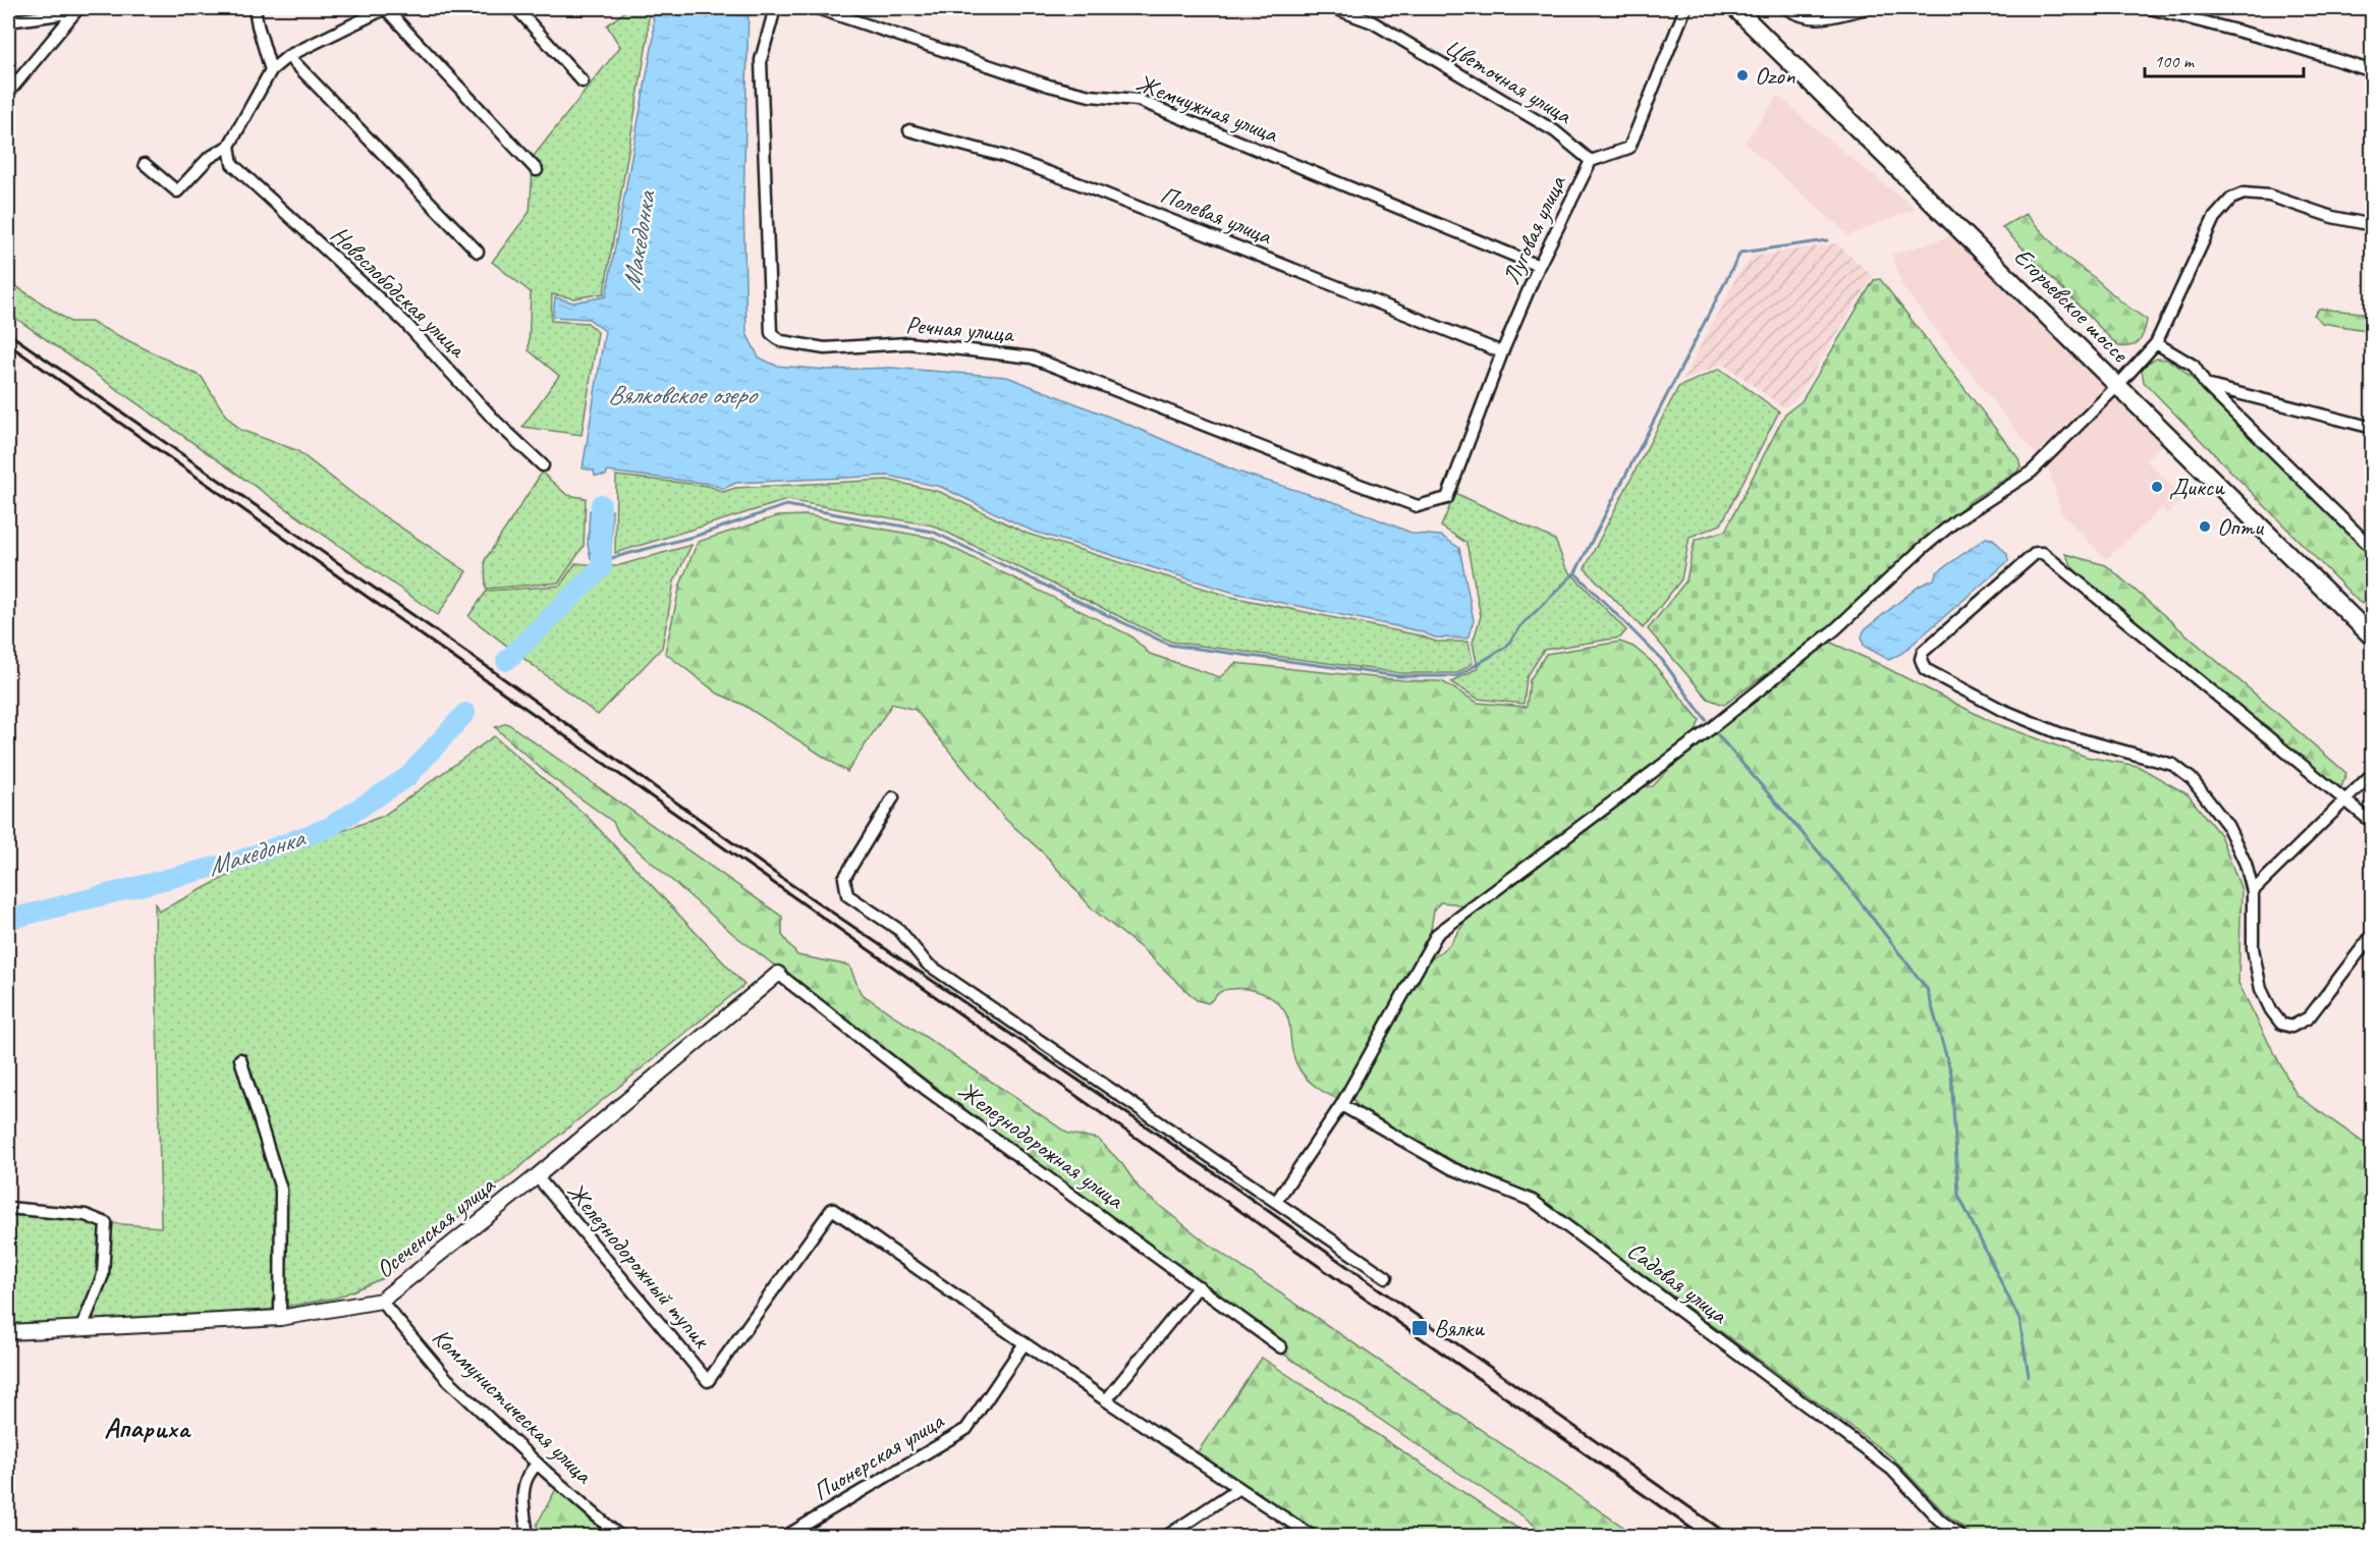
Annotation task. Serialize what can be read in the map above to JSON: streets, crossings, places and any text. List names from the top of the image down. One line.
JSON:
{"streets":{"main road":["Егорьевское шоссе"],"street":["Цветочная улица","Жемчужная улица","Полевая улица","Луговая улица","Новослободская улица","Речная улица","Железнодорожная улица","Осеченская улица","Железнодорожный тупик","Садовая улица","Коммунистическая улица","Пионерская улица"]},"crossings":[["Цветочная улица","Луговая улица"],["Жемчужная улица","Луговая улица"],["Полевая улица","Луговая улица"],["Луговая улица","Речная улица"],["Железнодорожная улица","Осеченская улица"],["Осеченская улица","Железнодорожный тупик"],["Осеченская улица","Коммунистическая улица"],["Железнодорожный тупик","Пионерская улица"]],"districts":["Апариха"],"water":["Македонка","Вялковское озеро"],"places":{"other":["Ozon","Дикси","Опти"],"transit":["Вялки"]},"scale_bar":"100 m"}
